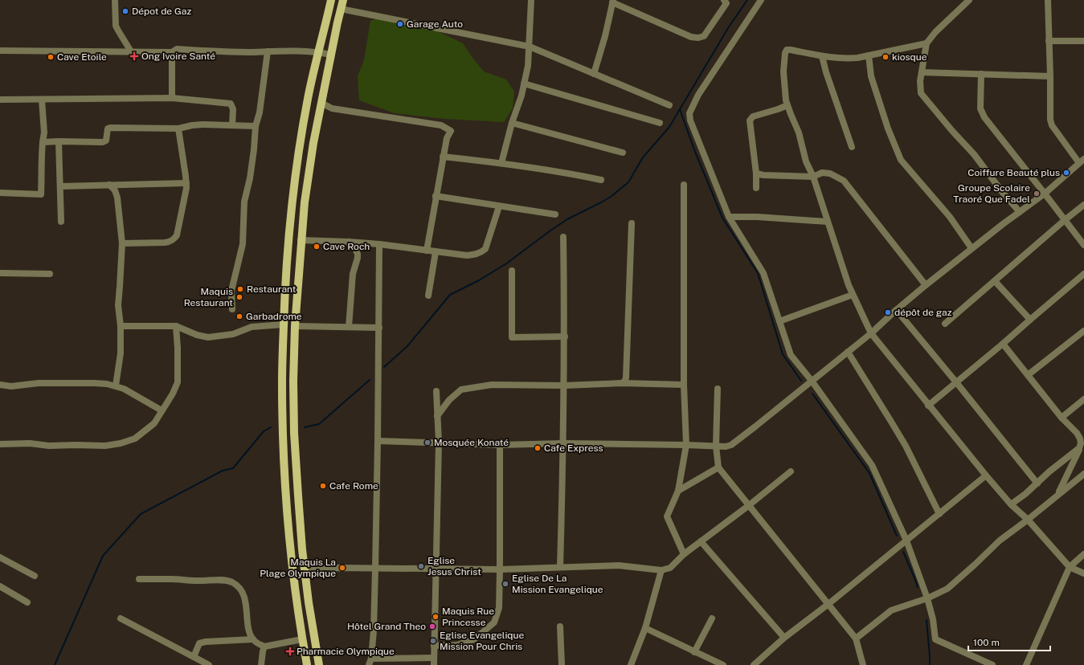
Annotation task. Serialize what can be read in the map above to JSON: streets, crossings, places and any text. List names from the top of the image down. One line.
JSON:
{"places":{"other":["Dépot de Gaz","Garage Auto","Cave Etoile","kiosque","Coiffure Beauté plus","Groupe Scolaire Traoré Que Fadel","Cave Roch","Restaurant","Maquis Restaurant","dépôt de gaz","Garbadrome","Mosquée Konaté","Cafe Express","Cafe Rome","Eglise Jesus Christ","Maquis La Plage Olympique","Eglise De La Mission Evangelique","Maquis Rue Princesse","Hôtel Grand Theo","Eglise Evangelique Mission Pour Chris"],"health":["Ong Ivoire Santé","Pharmacie Olympique"]},"scale_bar":"100 m"}
